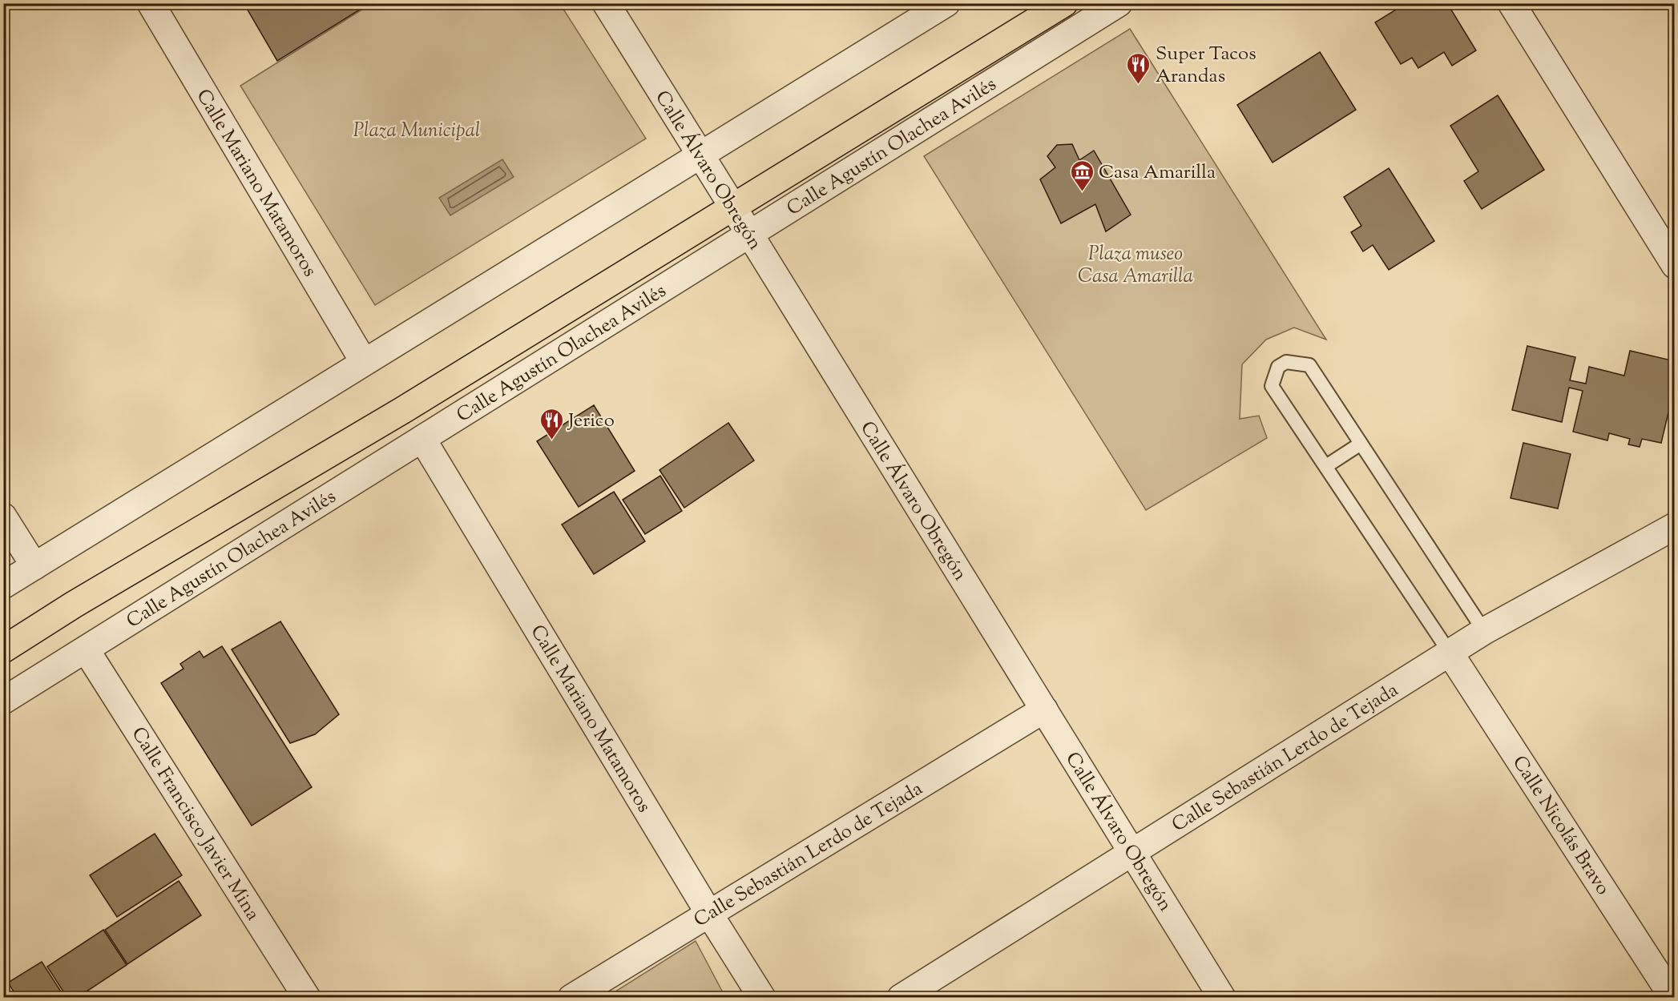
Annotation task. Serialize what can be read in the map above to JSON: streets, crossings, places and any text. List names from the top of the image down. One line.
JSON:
{"streets":{"highway":["Calle Agustín Olachea Avilés"],"street":["Calle Álvaro Obregón","Calle Mariano Matamoros","Calle Sebastián Lerdo de Tejada","Calle Francisco Javier Mina","Calle Nicolás Bravo"]},"crossings":[["Calle Agustín Olachea Avilés","Calle Álvaro Obregón"],["Calle Agustín Olachea Avilés","Calle Mariano Matamoros"],["Calle Agustín Olachea Avilés","Calle Francisco Javier Mina"],["Calle Álvaro Obregón","Calle Sebastián Lerdo de Tejada"],["Calle Mariano Matamoros","Calle Sebastián Lerdo de Tejada"],["Calle Sebastián Lerdo de Tejada","Calle Nicolás Bravo"]],"parks":["Plaza Municipal","Plaza museo Casa Amarilla"],"places":{"restaurant":["Super Tacos Arandas","Jerico"],"museum":["Casa Amarilla"]}}
